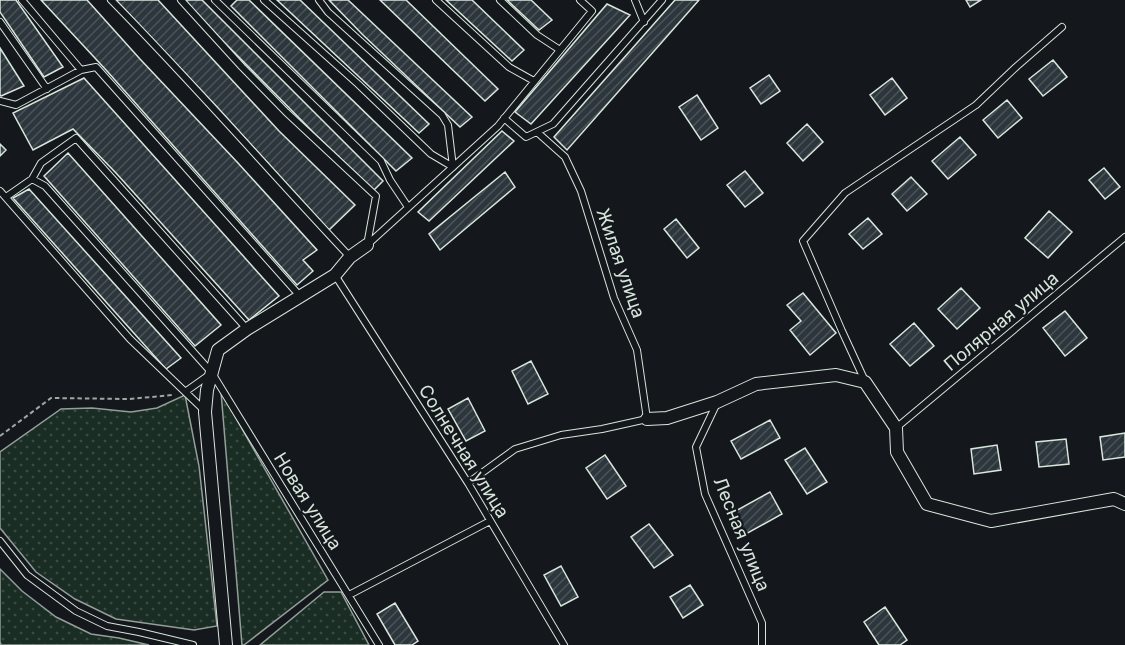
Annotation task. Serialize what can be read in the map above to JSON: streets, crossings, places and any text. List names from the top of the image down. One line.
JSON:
{"streets":{"lane":["Жилая улица","Полярная улица","Солнечная улица","Новая улица","Лесная улица"]}}
